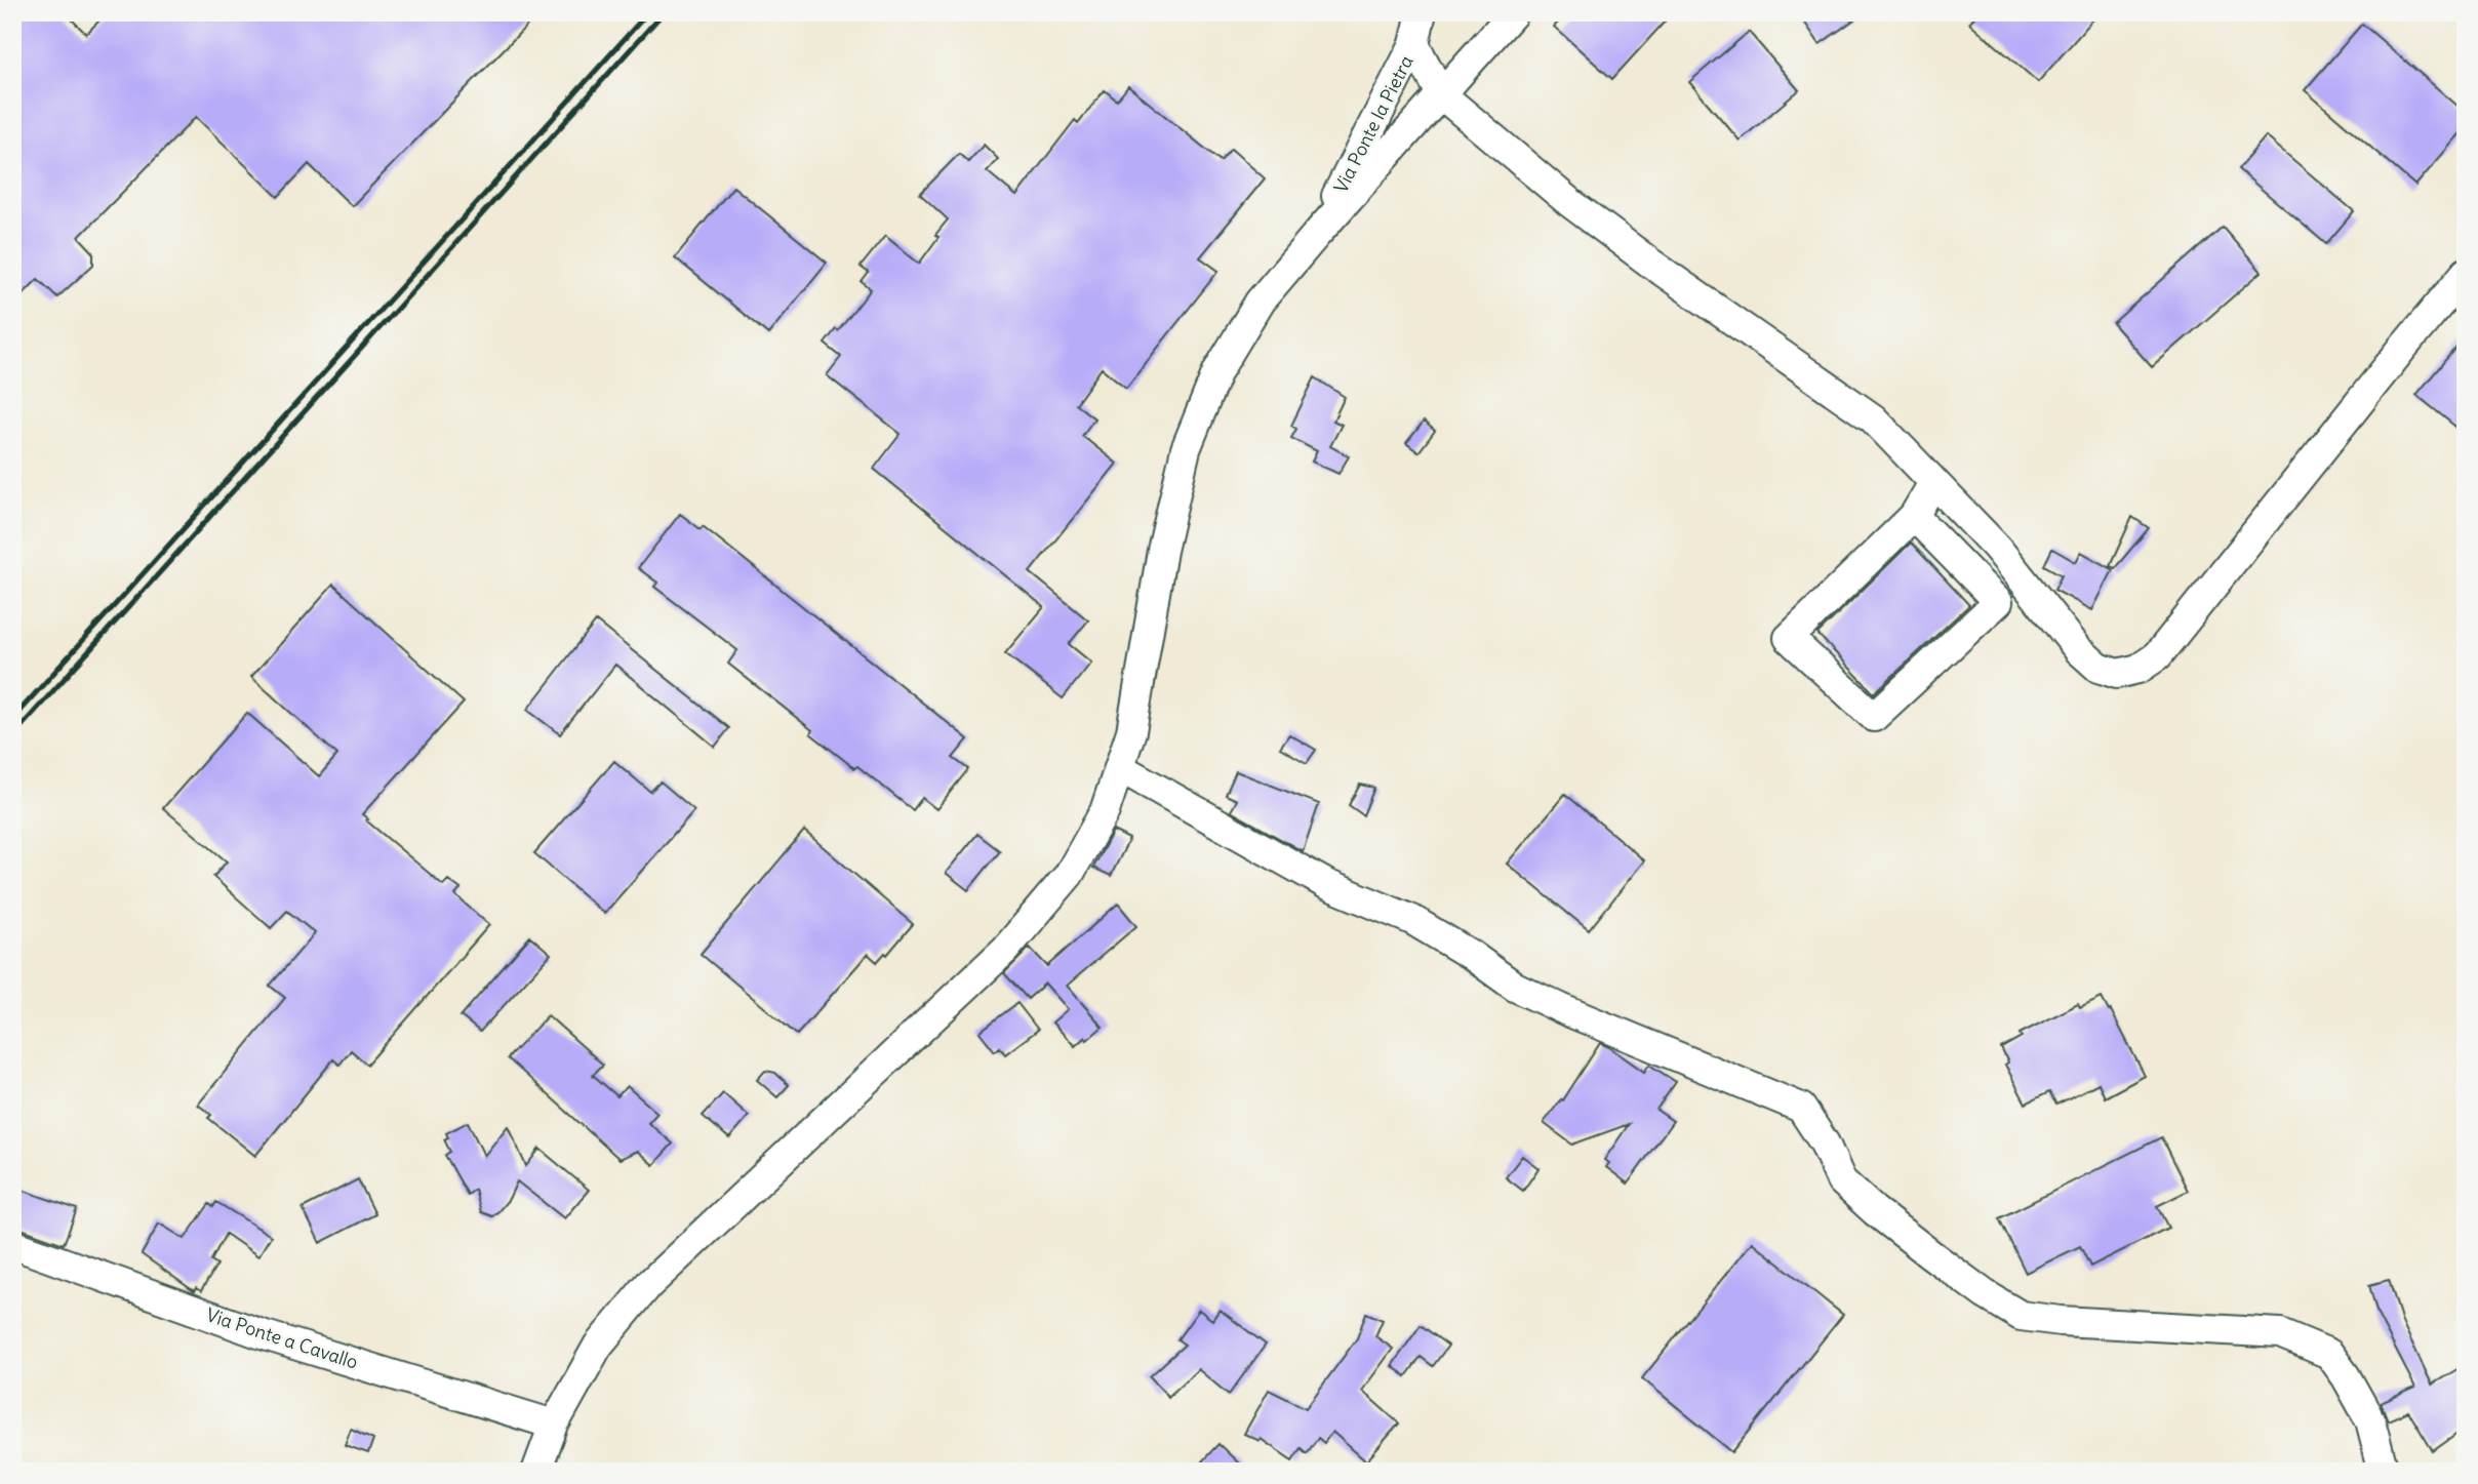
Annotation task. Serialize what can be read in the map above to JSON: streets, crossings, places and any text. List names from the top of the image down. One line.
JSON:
{"streets":{"street":["Via Ponte la Pietra","Via Ponte a Cavallo"]}}
